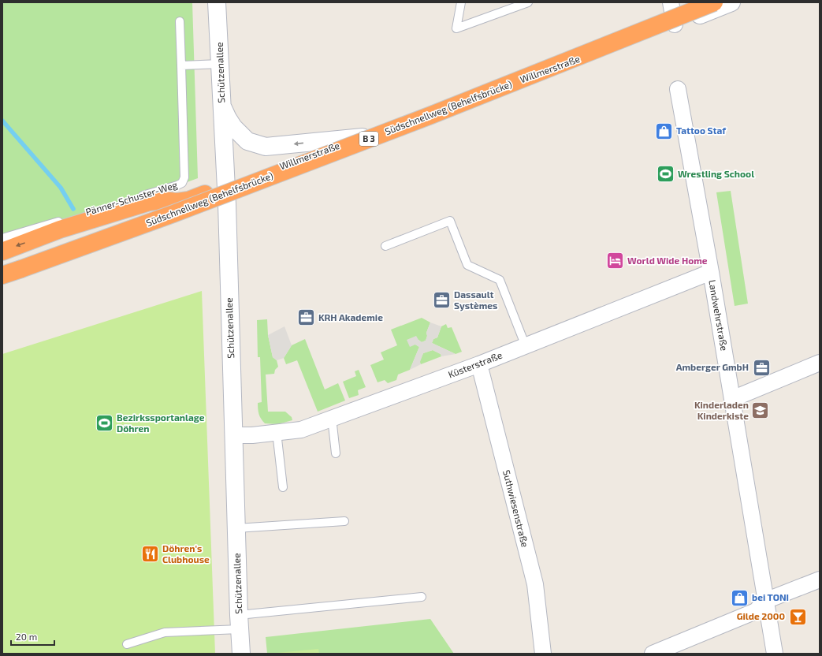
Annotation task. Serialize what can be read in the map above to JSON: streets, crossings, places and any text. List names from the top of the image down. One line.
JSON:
{"streets":{"highway":["Südschnellweg (Behelfsbrücke)","B 3"],"street":["Willmerstraße","Schützenallee","Landwehrstraße","Küsterstraße","Suthwiesenstraße"],"lane":["Pänner-Schuster-Weg"]},"crossings":[["Willmerstraße","Schützenallee"],["Schützenallee","Küsterstraße"],["Südschnellweg (Behelfsbrücke)","B 3"],["Landwehrstraße","Küsterstraße"],["Küsterstraße","Suthwiesenstraße"]],"places":{"shop":["Tattoo Staf","bei TONI"],"sports":["Wrestling School","Bezirkssportanlage Döhren"],"hotel":["World Wide Home"],"office":["Dassault Systèmes","KRH Akademie","Amberger GmbH"],"school or university":["Kinderladen Kinderkiste"],"restaurant":["Döhren's Clubhouse"],"bar":["Gilde 2000"]},"scale_bar":"20 m"}
